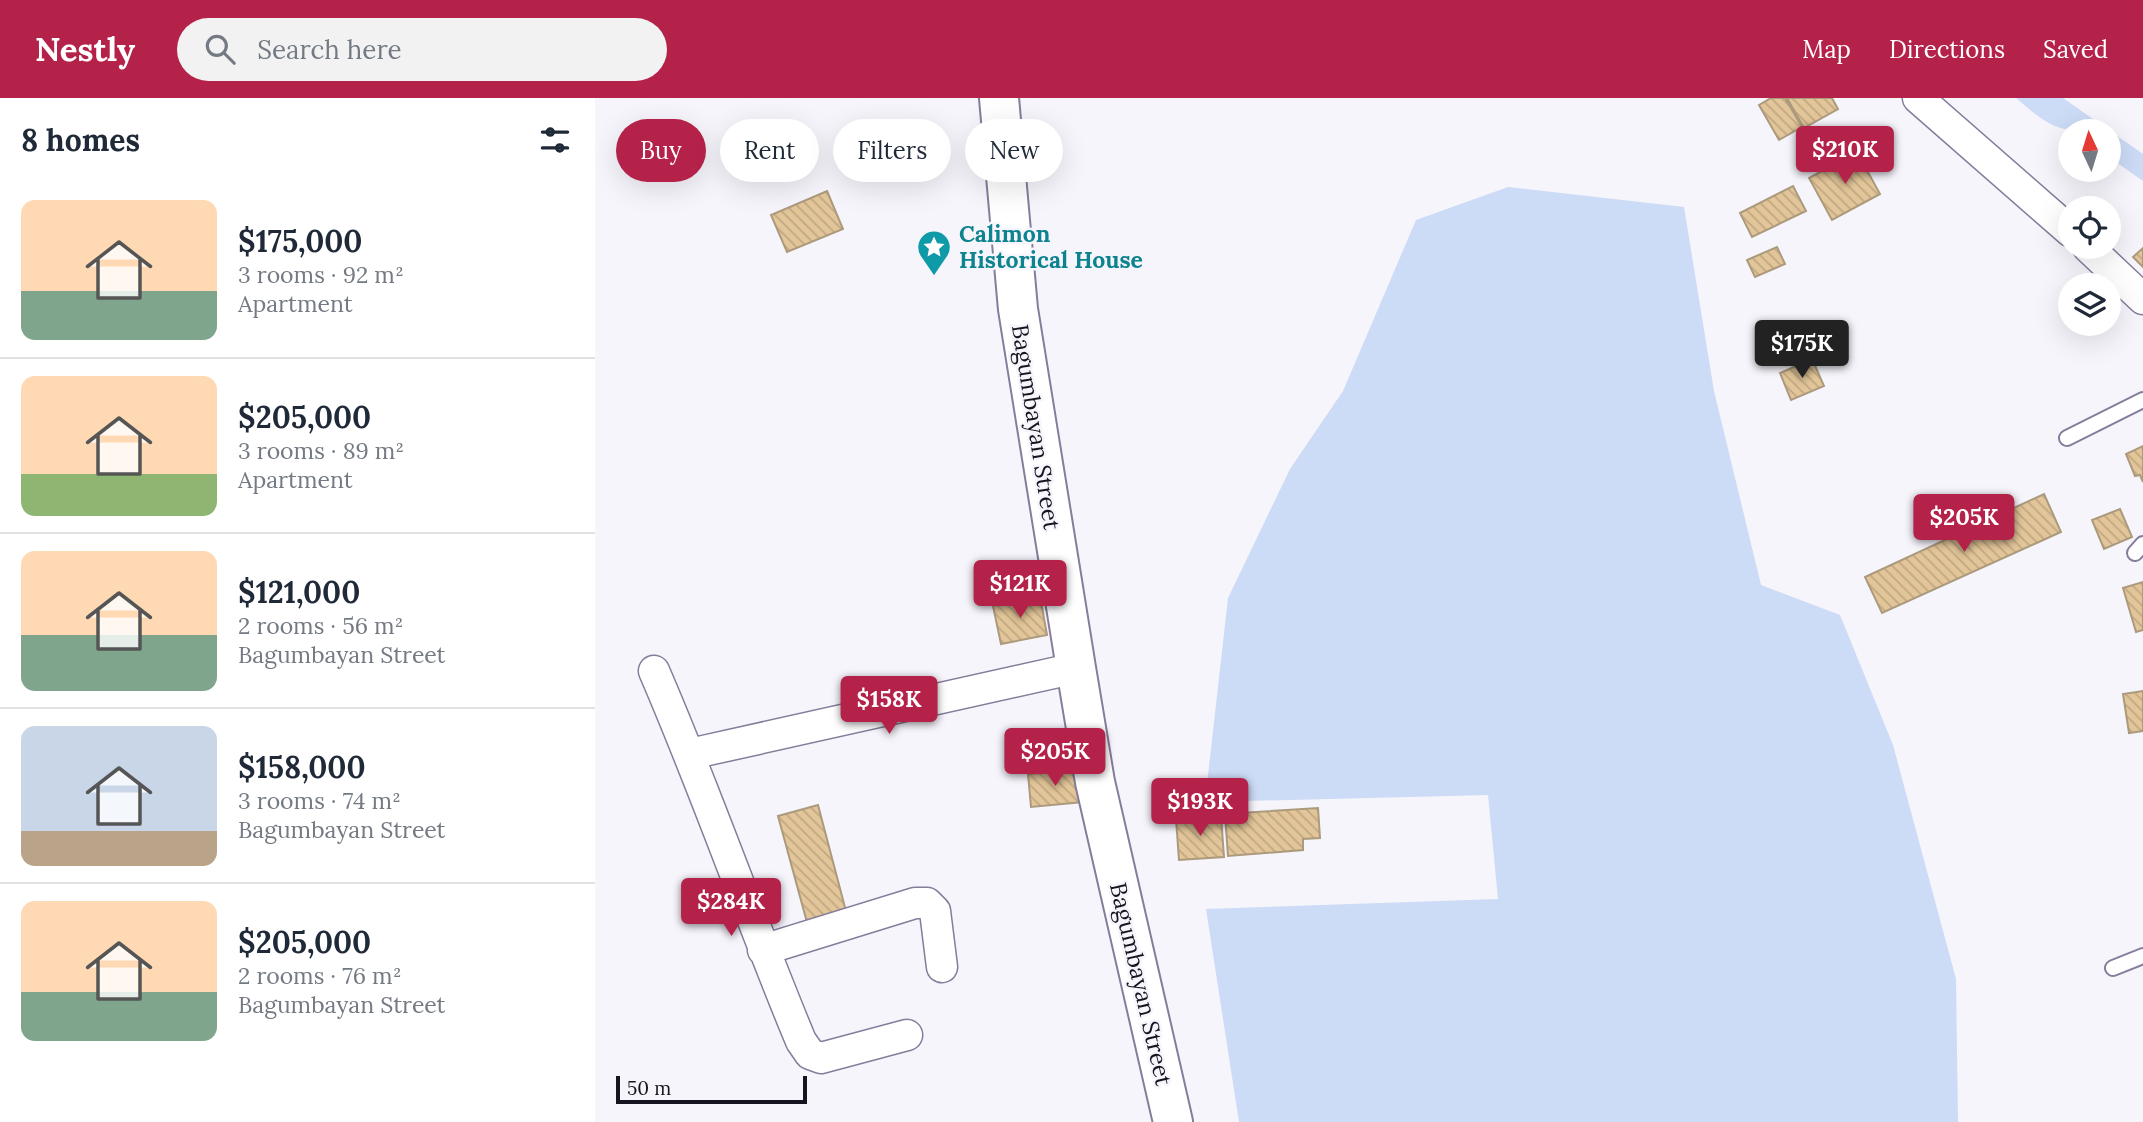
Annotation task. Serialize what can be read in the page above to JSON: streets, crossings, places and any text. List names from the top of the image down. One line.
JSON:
{"streets":{"main road":["Bagumbayan Street"]},"places":{"place":["Calimon Historical House"]},"scale_bar":"50 m","north":"top","page":{"header":"Nestly","search":"Search here","nav":["Map","Directions","Saved"],"heading":"8 homes","chip":["Buy","Rent","Filters","New"],"price":["$210K","$175K","$205K","$121K","$158K","$205K","$193K","$284K"],"list":[{"name":"$175,000","note":"3 rooms · 92 m² · Apartment"},{"name":"$205,000","note":"3 rooms · 89 m² · Apartment"},{"name":"$121,000","note":"2 rooms · 56 m² · Bagumbayan Street"},{"name":"$158,000","note":"3 rooms · 74 m² · Bagumbayan Street"},{"name":"$205,000","note":"2 rooms · 76 m² · Bagumbayan Street"}],"scale":"50 m"}}
